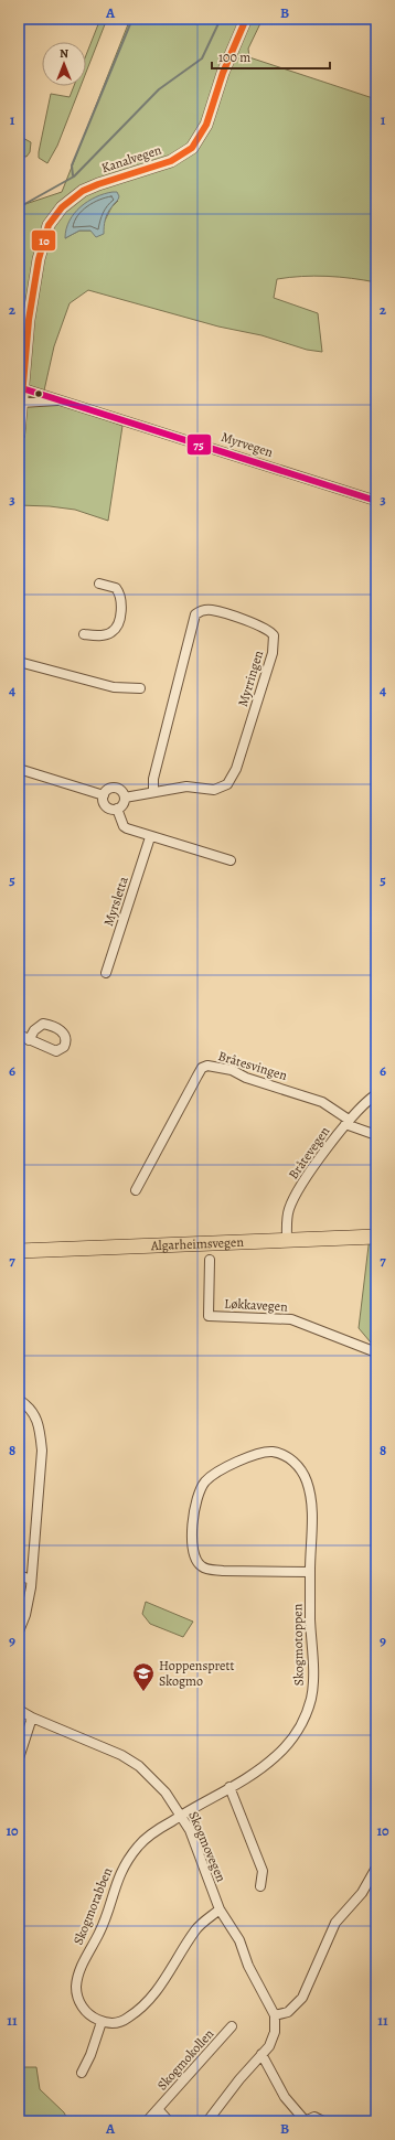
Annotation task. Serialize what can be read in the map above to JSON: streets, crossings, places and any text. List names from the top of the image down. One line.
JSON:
{"streets":{"main road":["Algarheimsvegen"],"street":["Kanalvegen","Myrvegen","Myrringen","Myrsletta","Bråtesvingen","Bråtevegen","Løkkavegen","Skogmotoppen","Skogmovegen","Skogmorabben","Skogmokollen"]},"crossings":[["Kanalvegen","Myrvegen"],["Bråtesvingen","Bråtevegen"],["Bråtevegen","Algarheimsvegen"],["Skogmotoppen","Skogmovegen"],["Skogmotoppen","Skogmorabben"],["Skogmovegen","Skogmorabben"]],"places":{"school or university":["Hoppensprett Skogmo"]},"lines":["transit line 10","transit line 75"],"scale_bar":"100 m","north":"top","grid":{"columns":["A","B"],"rows":["1","2","3","4","5","6","7","8","9","10","11"]}}
